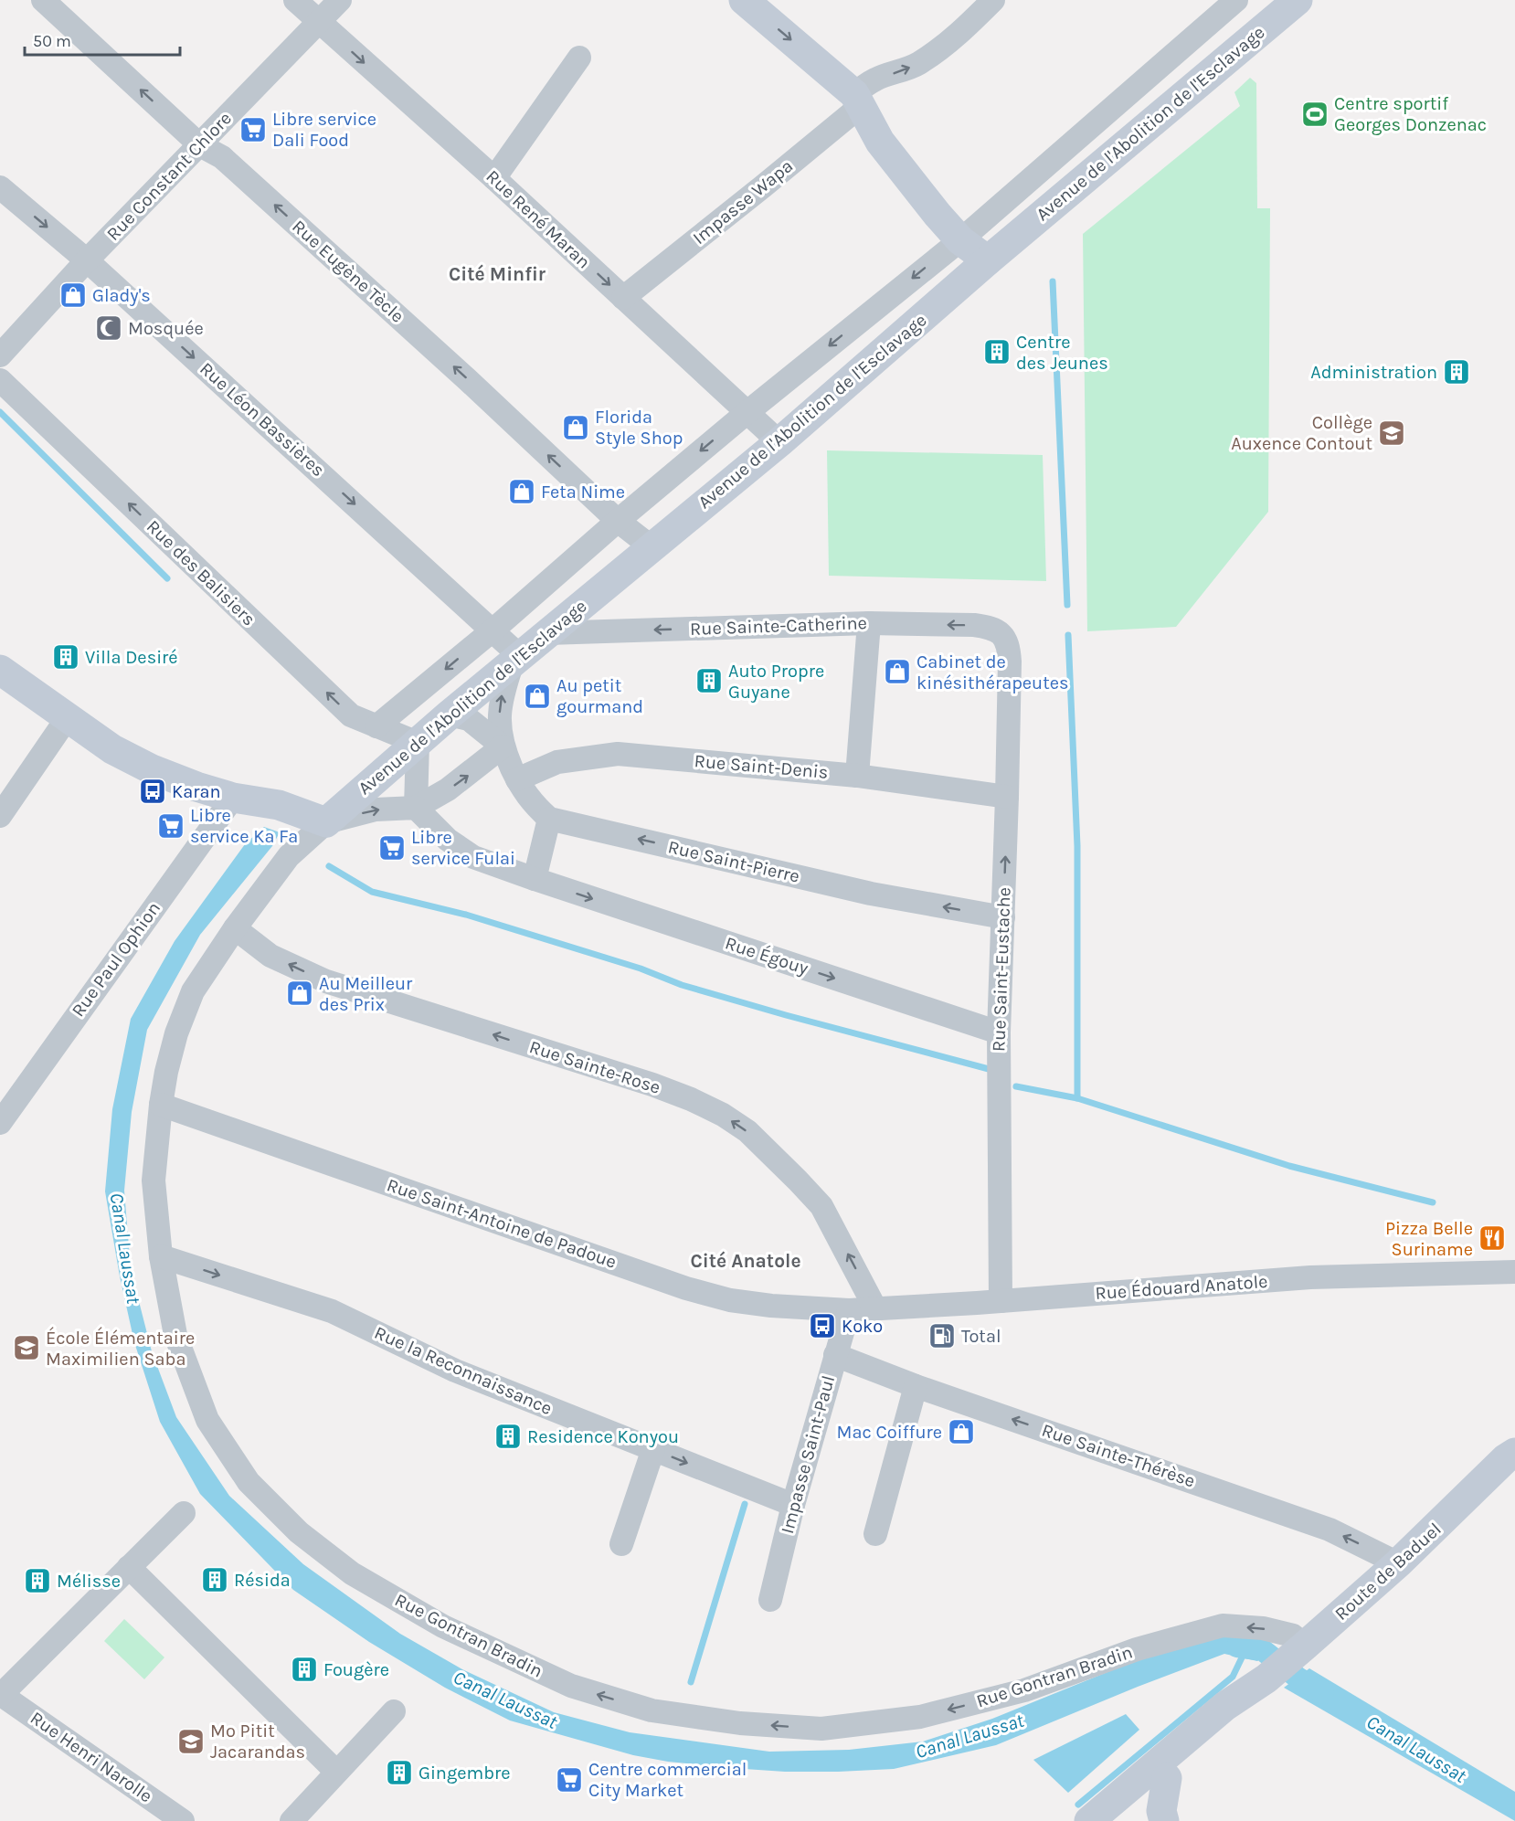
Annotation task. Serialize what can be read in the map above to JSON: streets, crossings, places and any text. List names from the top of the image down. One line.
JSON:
{"streets":{"street":["Avenue de l'Abolition de l'Esclavage","Rue Constant Chlore","Impasse Wapa","Rue René Maran","Rue Eugène Tècle","Rue Léon Bassières","Rue des Balisiers","Rue Sainte-Catherine","Rue Saint-Denis","Rue Saint-Pierre","Rue Égouy","Rue Paul Ophion","Rue Saint-Eustache","Rue Sainte-Rose","Rue Saint-Antoine de Padoue","Rue Édouard Anatole","Rue la Reconnaissance","Impasse Saint-Paul","Rue Sainte-Thérèse","Route de Baduel","Rue Gontran Bradin","Rue Henri Narolle"]},"crossings":[["Avenue de l'Abolition de l'Esclavage","Rue René Maran"],["Avenue de l'Abolition de l'Esclavage","Rue Eugène Tècle"],["Avenue de l'Abolition de l'Esclavage","Rue Léon Bassières"],["Avenue de l'Abolition de l'Esclavage","Rue des Balisiers"],["Avenue de l'Abolition de l'Esclavage","Rue Sainte-Catherine"],["Avenue de l'Abolition de l'Esclavage","Rue Gontran Bradin"],["Rue Constant Chlore","Rue René Maran"],["Rue Constant Chlore","Rue Eugène Tècle"],["Rue Constant Chlore","Rue Léon Bassières"],["Impasse Wapa","Rue René Maran"],["Rue Sainte-Catherine","Rue Saint-Eustache"],["Rue Saint-Denis","Rue Saint-Eustache"],["Rue Saint-Pierre","Rue Saint-Eustache"],["Rue Égouy","Rue Saint-Eustache"],["Rue Saint-Eustache","Rue Édouard Anatole"],["Rue Sainte-Rose","Rue Édouard Anatole"],["Rue Sainte-Rose","Rue Gontran Bradin"],["Rue Saint-Antoine de Padoue","Rue Édouard Anatole"],["Rue Saint-Antoine de Padoue","Impasse Saint-Paul"],["Rue Saint-Antoine de Padoue","Rue Gontran Bradin"],["Rue Édouard Anatole","Impasse Saint-Paul"],["Rue la Reconnaissance","Impasse Saint-Paul"],["Rue la Reconnaissance","Rue Gontran Bradin"],["Impasse Saint-Paul","Rue Sainte-Thérèse"],["Rue Sainte-Thérèse","Route de Baduel"],["Route de Baduel","Rue Gontran Bradin"]],"one_way":["Impasse Wapa","Rue René Maran","Rue Eugène Tècle","Rue Léon Bassières","Rue Sainte-Catherine","Rue Saint-Pierre","Rue Égouy","Rue Sainte-Rose","Rue la Reconnaissance","Rue Sainte-Thérèse","Rue Gontran Bradin"],"districts":["Cité Minfir","Cité Anatole"],"water":["Canal Laussat"],"places":{"sports":["Centre sportif Georges Donzenac"],"supermarket":["Libre service Dali Food","Libre service Ka Fa","Libre service Fulai","Centre commercial City Market"],"shop":["Glady's","Florida Style Shop","Feta Nime","Cabinet de kinésithérapeutes","Au petit gourmand","Au Meilleur des Prix","Mac Coiffure"],"mosque":["Mosquée"],"building":["Centre des Jeunes","Administration","Villa Desiré","Auto Propre Guyane","Residence Konyou","Résida","Mélisse","Fougère","Gingembre"],"school or university":["Collège Auxence Contout","École Élémentaire Maximilien Saba","Mo Pitit Jacarandas"],"bus stop":["Karan","Koko"],"restaurant":["Pizza Belle Suriname"],"fuel station":["Total"]},"scale_bar":"50 m"}
